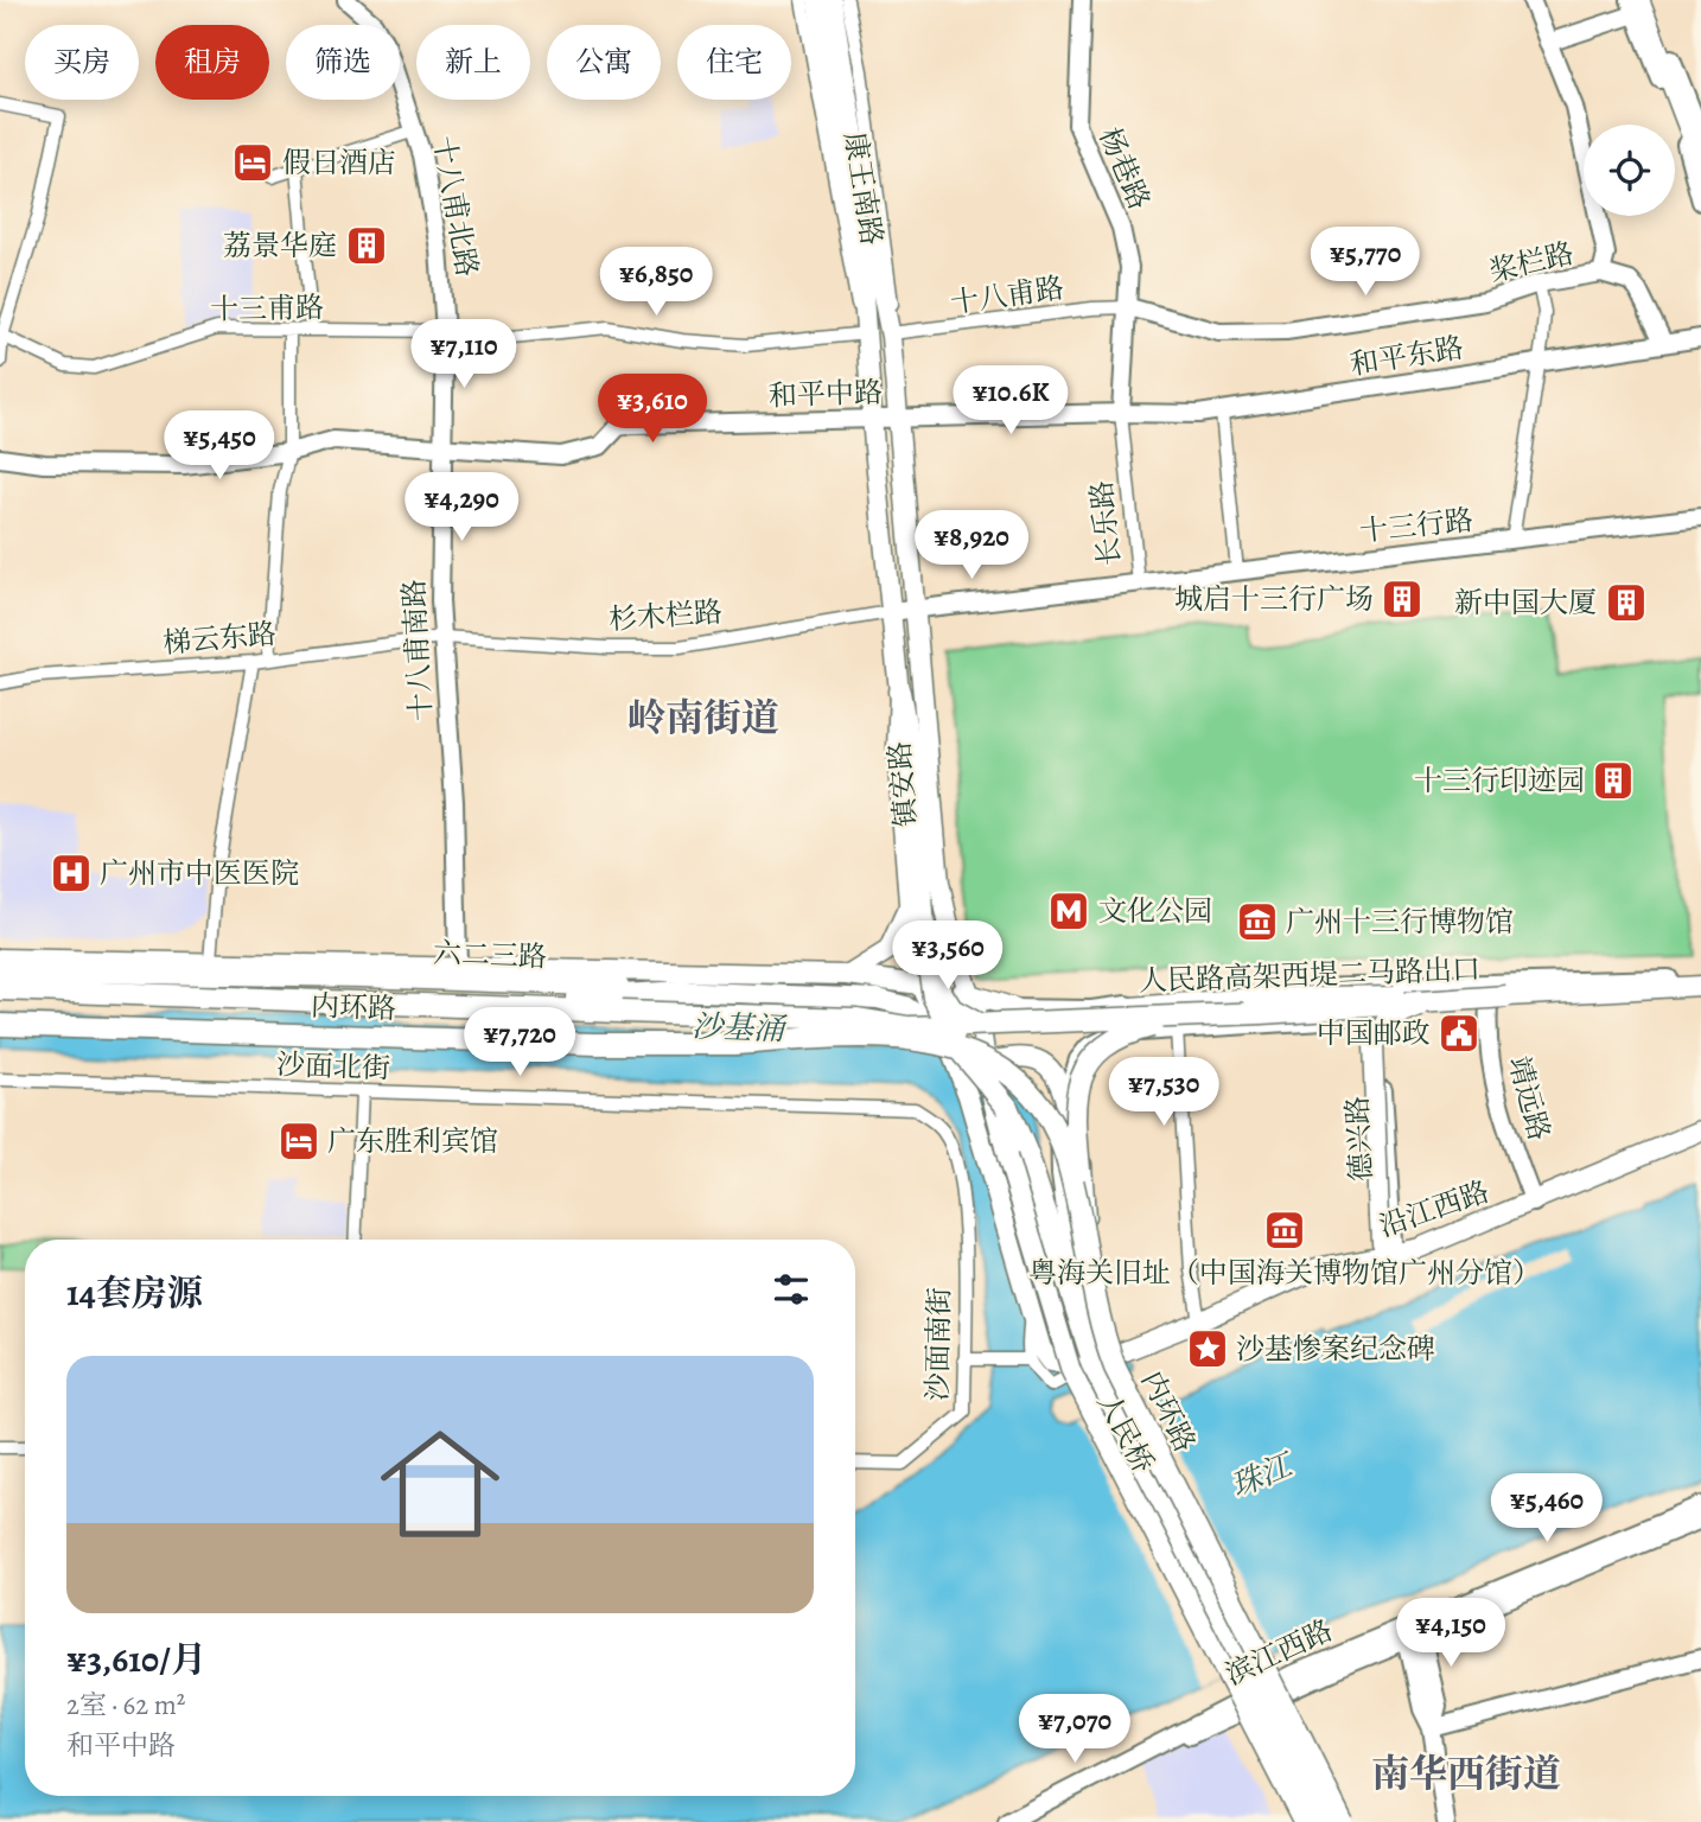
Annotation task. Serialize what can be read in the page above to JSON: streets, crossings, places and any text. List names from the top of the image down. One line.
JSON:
{"streets":{"highway":["内环路"],"main road":["康王南路","镇安路","六二三路","人民路高架西堤二马路出口","沿江西路","人民桥"],"street":["杨巷路","十八甫北路","桨栏路","十八甫路","十三甫路","和平东路","和平中路","长乐路","十三行路","杉木栏路","梯云东路","十八甫南路","沙面北街","靖远路","德兴路","沙面南街","滨江西路"]},"crossings":[["杨巷路","桨栏路"],["杨巷路","十八甫路"],["杨巷路","长乐路"],["康王南路","十八甫路"],["康王南路","和平中路"],["康王南路","杉木栏路"],["康王南路","镇安路"],["十八甫北路","十三甫路"],["十八甫北路","十八甫南路"],["桨栏路","十八甫路"],["桨栏路","和平东路"],["桨栏路","长乐路"],["十八甫路","长乐路"],["十三甫路","十八甫南路"],["和平东路","和平中路"],["和平东路","长乐路"],["和平中路","长乐路"],["和平中路","十八甫南路"],["长乐路","十三行路"],["杉木栏路","梯云东路"],["杉木栏路","十八甫南路"],["杉木栏路","镇安路"],["梯云东路","十八甫南路"],["十八甫南路","六二三路"],["镇安路","六二三路"],["镇安路","人民桥"],["六二三路","人民桥"],["人民路高架西堤二马路出口","靖远路"],["内环路","沿江西路"],["沙面北街","沙面南街"],["靖远路","沿江西路"],["德兴路","沿江西路"]],"districts":["岭南街道","南华西街道"],"water":["沙基涌","珠江"],"places":{"hotel":["假日酒店","广东胜利宾馆"],"building":["荔景华庭","城启十三行广场","新中国大厦","十三行印迹园"],"hospital":["广州市中医医院"],"metro station":["文化公园"],"museum":["广州十三行博物馆","粤海关旧址（中国海关博物馆广州分馆）"],"public building":["中国邮政"],"place":["沙基惨案纪念碑"]},"page":{"chip":["买房","租房","筛选","新上","公寓","住宅"],"price":["¥5,770","¥6,850","¥7,110","¥10.6K","¥3,610","¥5,450","¥4,290","¥8,920","¥3,560","¥7,720","¥7,530","¥5,460","¥4,150","¥7,070"],"heading":"14套房源","list":[{"name":"¥3,610/月","note":"2室 · 62 m² · 和平中路"}]}}
